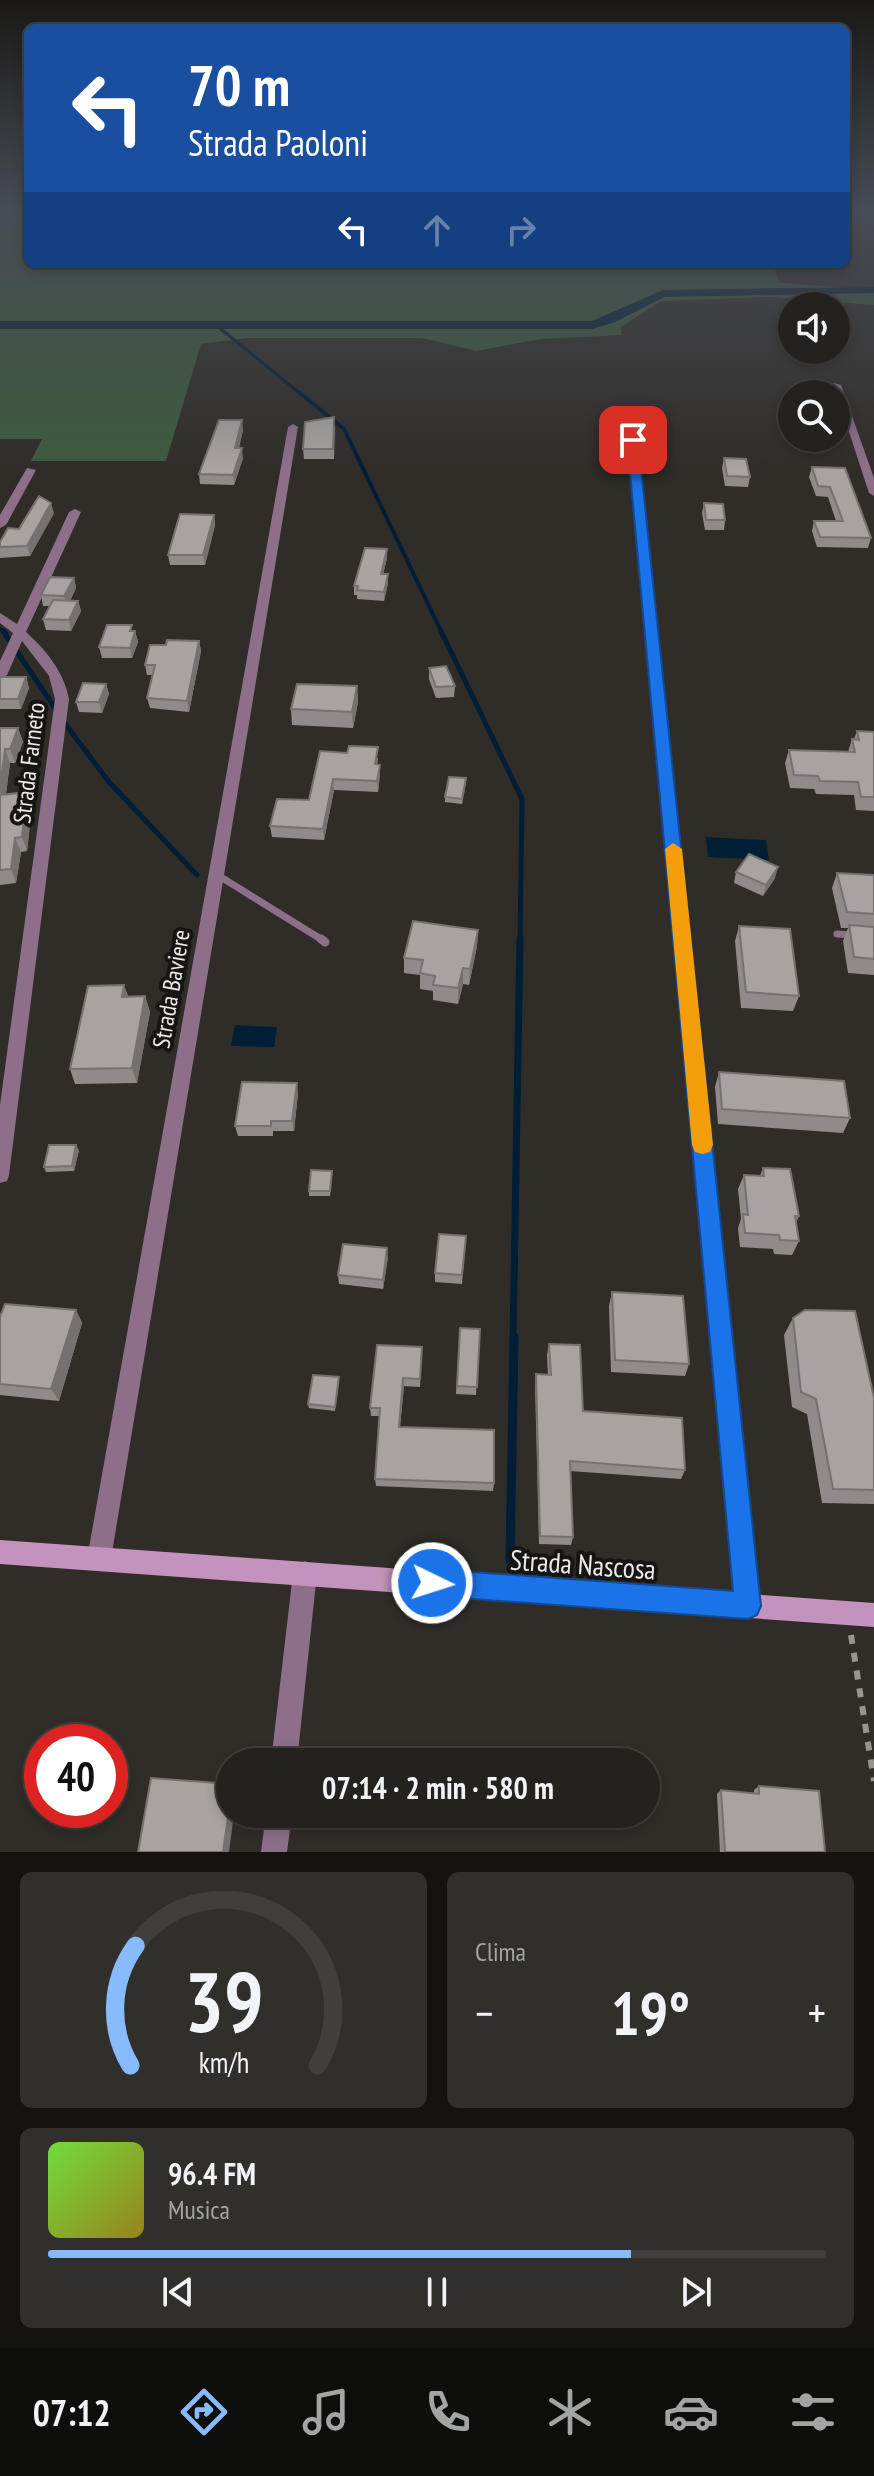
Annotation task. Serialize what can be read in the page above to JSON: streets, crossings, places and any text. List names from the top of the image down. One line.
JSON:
{"streets":{"street":["Strada Farneto","Strada Baviere","Strada Nascosa"]},"crossings":[["Strada Baviere","Strada Nascosa"]],"page":{"turn":["70 m","Strada Paoloni"],"limit":"40","trip":"07:14 · 2 min · 580 m","tile":"Clima","heat":["−","19°","+"],"song":["96.4 FM","Musica"],"tabs":"07:12","gauge":["39","km/h"]}}
